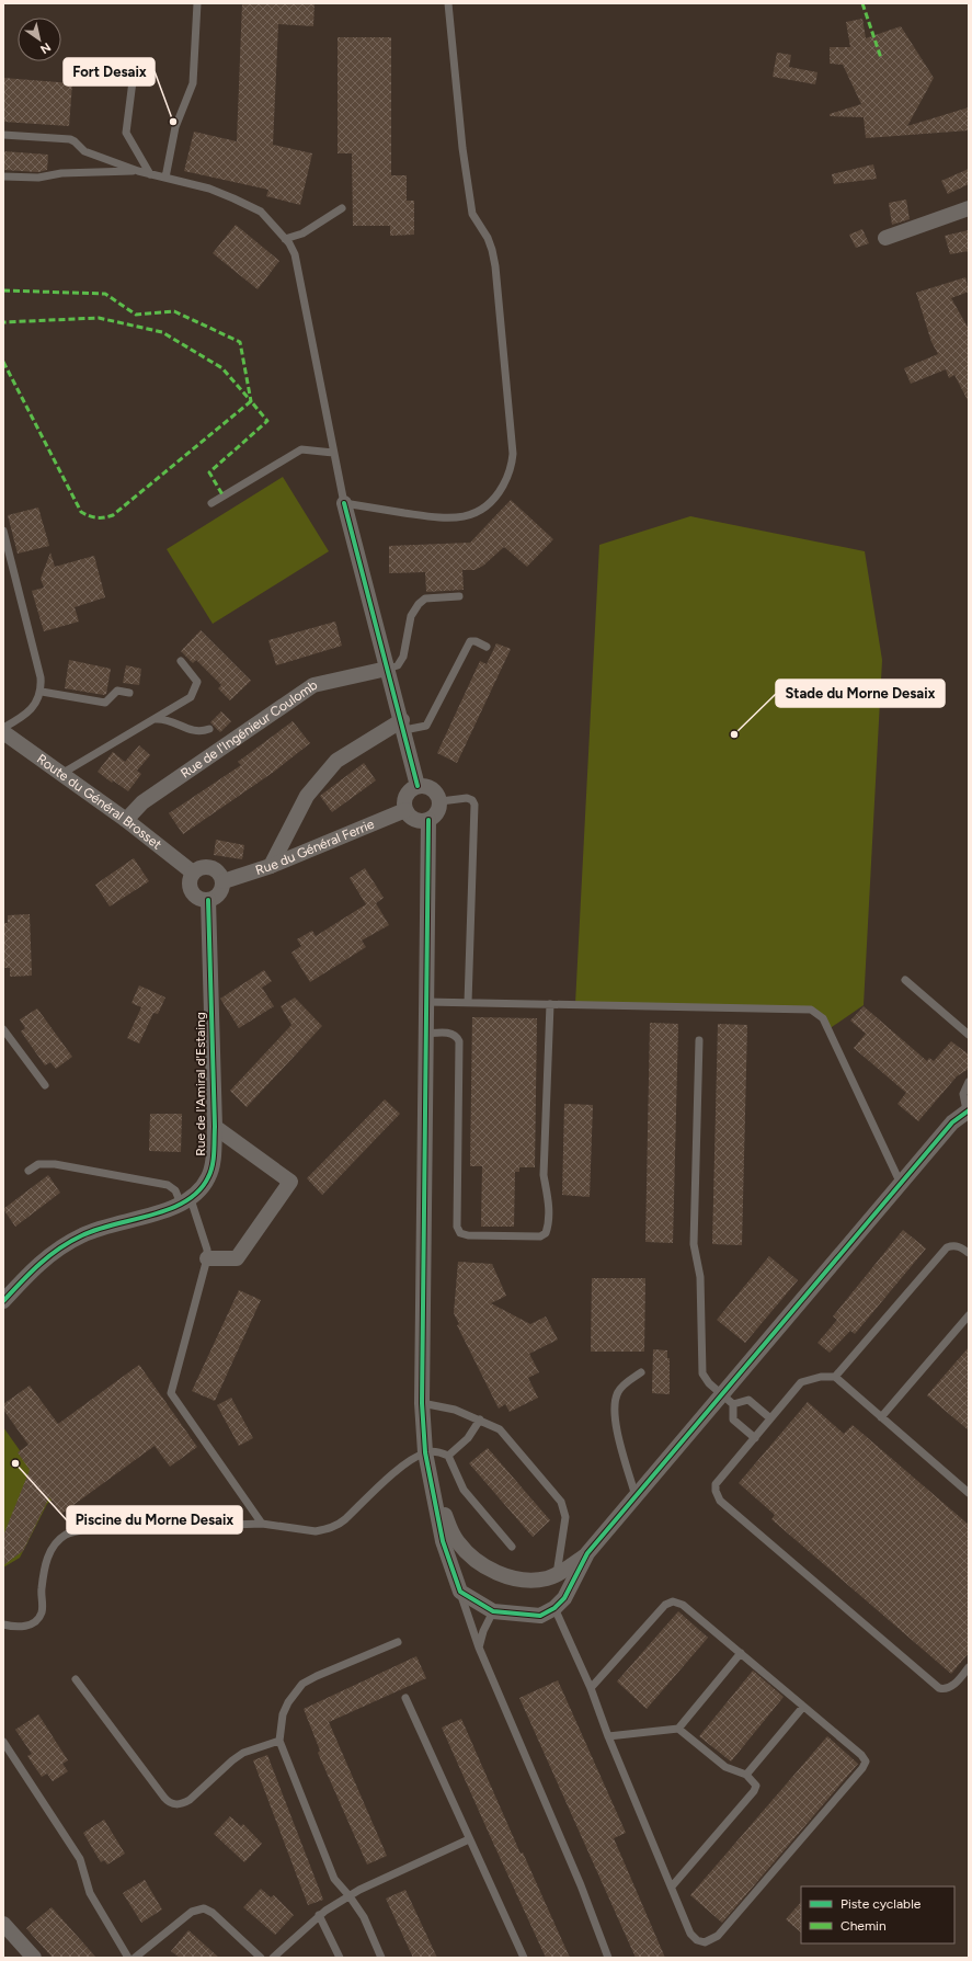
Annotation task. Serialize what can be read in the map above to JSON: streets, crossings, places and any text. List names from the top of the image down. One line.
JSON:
{"streets":{"street":["Rue de l'Ingénieur Coulomb","Route du Général Brosset","Rue du Général Ferrie","Rue de l'Amiral d'Estaing"]},"crossings":[["Rue de l'Ingénieur Coulomb","Route du Général Brosset"],["Route du Général Brosset","Rue du Général Ferrie"],["Route du Général Brosset","Rue de l'Amiral d'Estaing"],["Rue du Général Ferrie","Rue de l'Amiral d'Estaing"]],"places":["Fort Desaix","Stade du Morne Desaix","Piscine du Morne Desaix"],"legend":["Piste cyclable","Chemin"],"north":"bottom right"}
